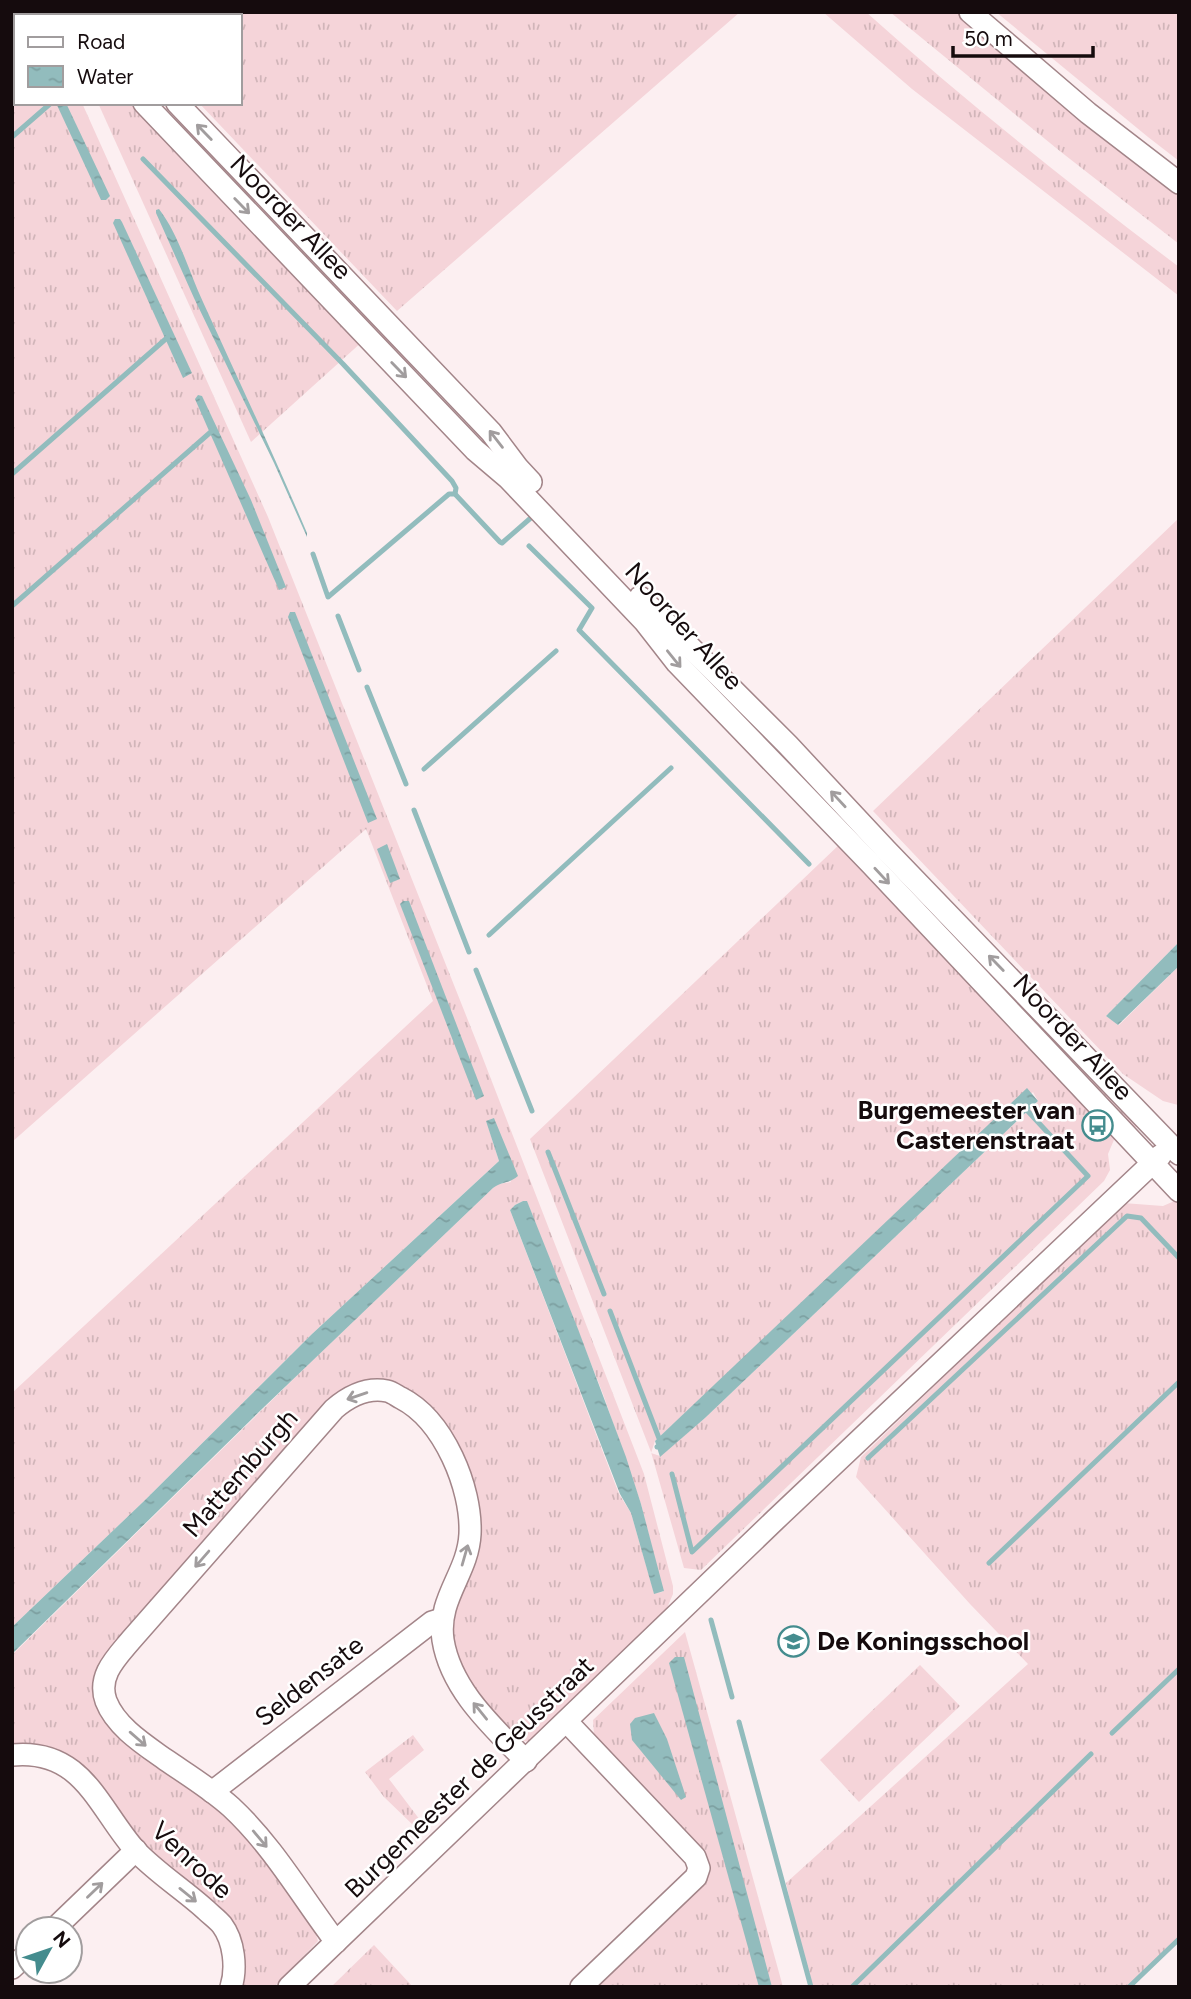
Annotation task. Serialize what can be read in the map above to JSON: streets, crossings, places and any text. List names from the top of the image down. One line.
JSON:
{"streets":{"street":["Noorder Allee","Mattemburgh","Seldensate","Burgemeester de Geusstraat","Venrode"]},"crossings":[["Noorder Allee","Burgemeester de Geusstraat"],["Mattemburgh","Seldensate"],["Mattemburgh","Burgemeester de Geusstraat"]],"one_way":["Venrode"],"places":{"bus stop":["Burgemeester van Casterenstraat"],"school or university":["De Koningsschool"]},"legend":["Road","Water"],"scale_bar":"50 m","north":"top right"}
